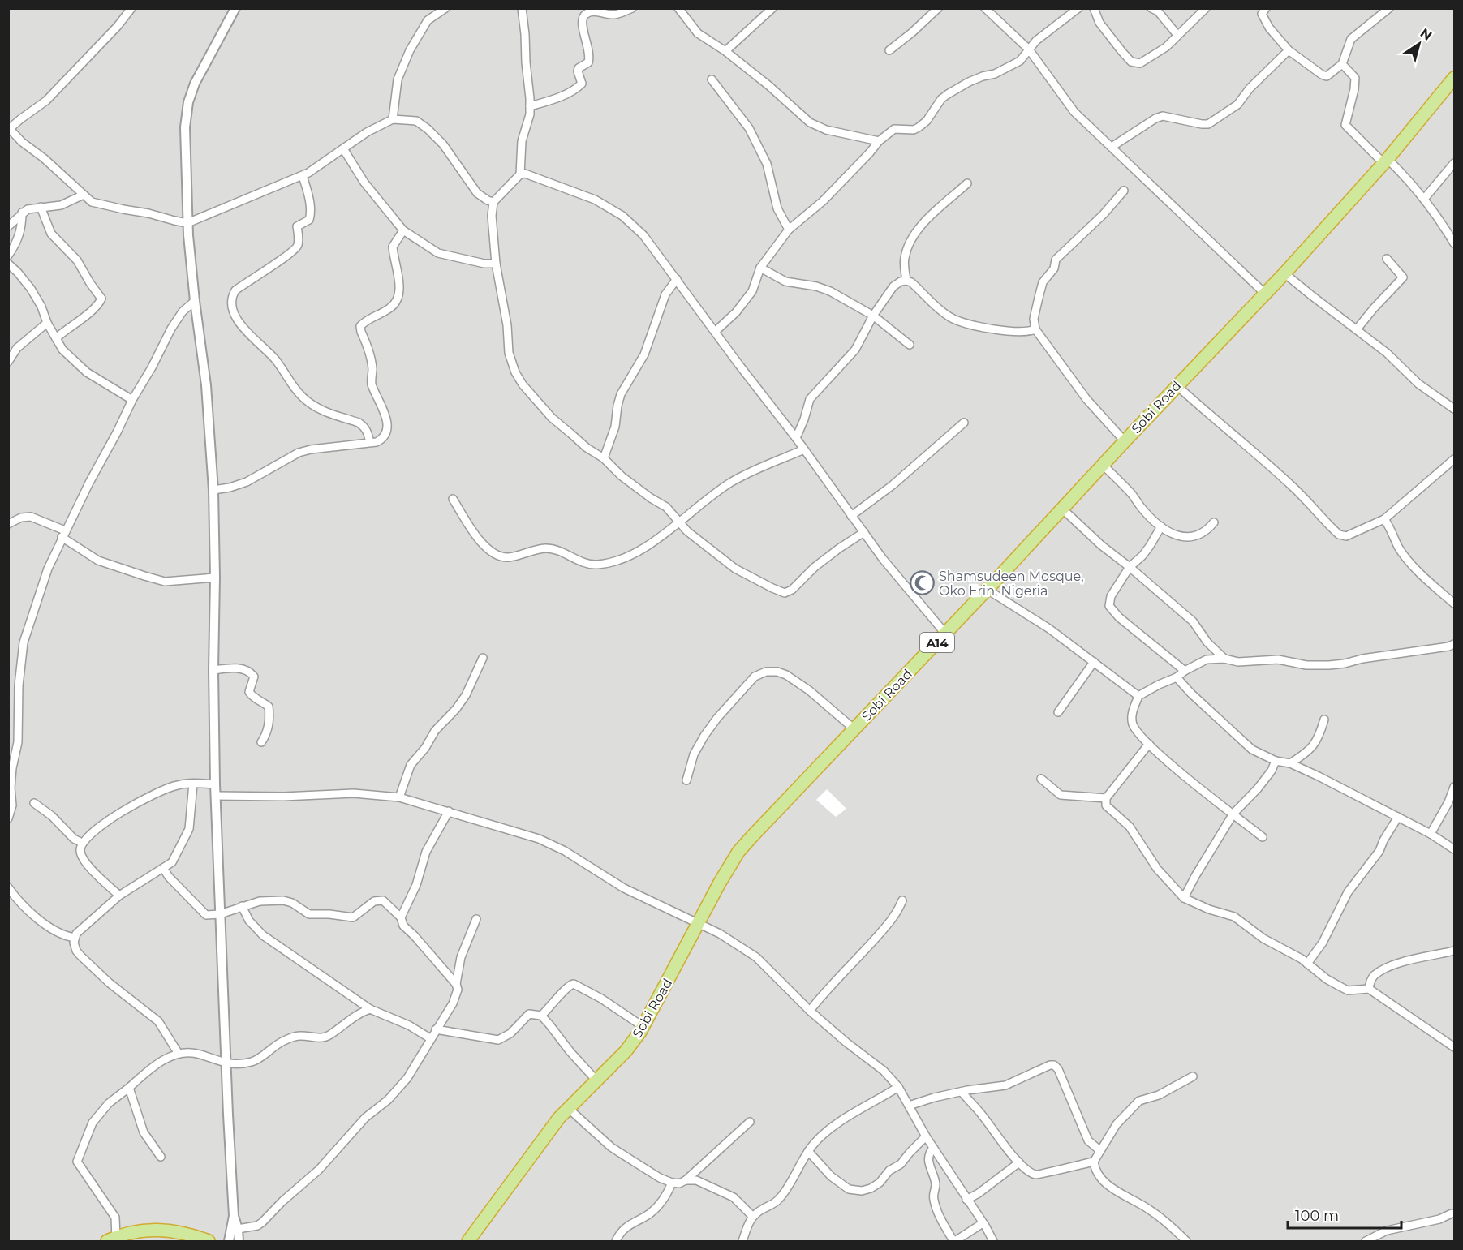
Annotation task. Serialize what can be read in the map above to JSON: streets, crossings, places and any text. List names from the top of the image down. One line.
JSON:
{"streets":{"highway":["Sobi Road","A14"]},"places":{"mosque":["Shamsudeen Mosque, Oko Erin, Nigeria"]},"scale_bar":"100 m","north":"top right"}
